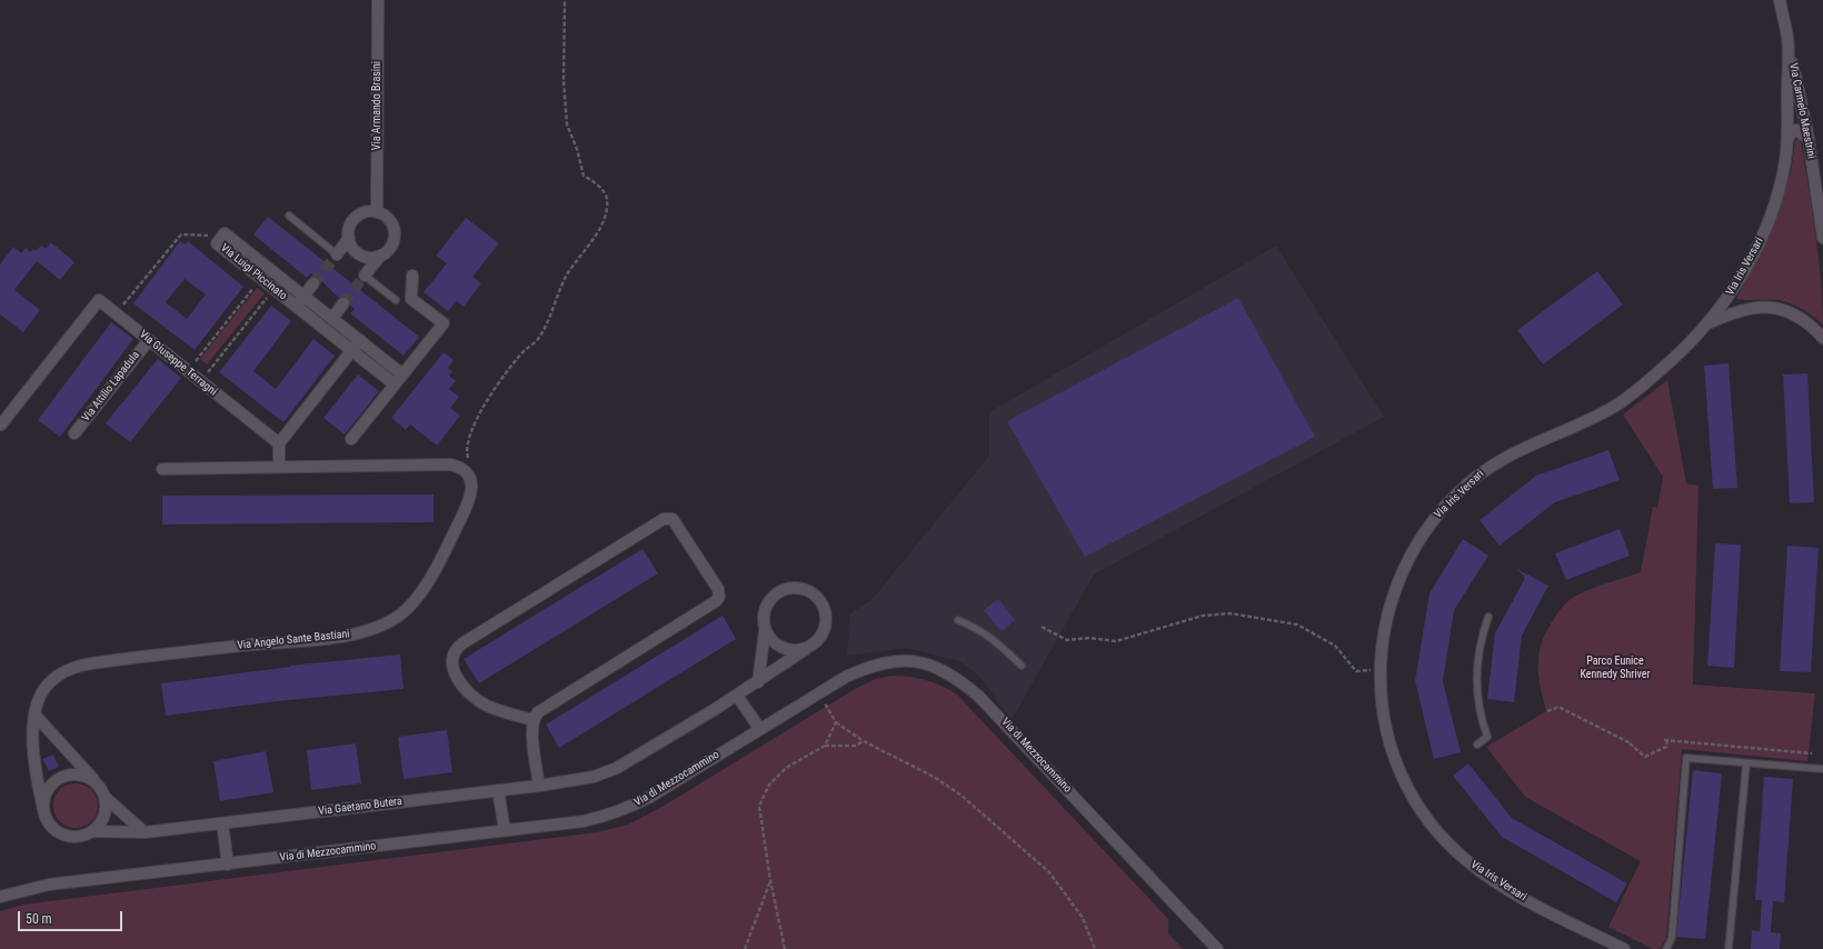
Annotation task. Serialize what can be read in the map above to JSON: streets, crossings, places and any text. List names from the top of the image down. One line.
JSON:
{"streets":{"street":["Via Armando Brasini","Via Carmelo Maestrini","Via Iris Versari","Via Luigi Piccinato","Via Giuseppe Terragni","Via Attilio Lapadula","Via Angelo Sante Bastiani","Via di Mezzocammino","Via Gaetano Butera"]},"crossings":[["Via Carmelo Maestrini","Via Iris Versari"],["Via Giuseppe Terragni","Via Attilio Lapadula"],["Via Angelo Sante Bastiani","Via Gaetano Butera"]],"parks":["Parco Eunice Kennedy Shriver"],"scale_bar":"50 m"}
